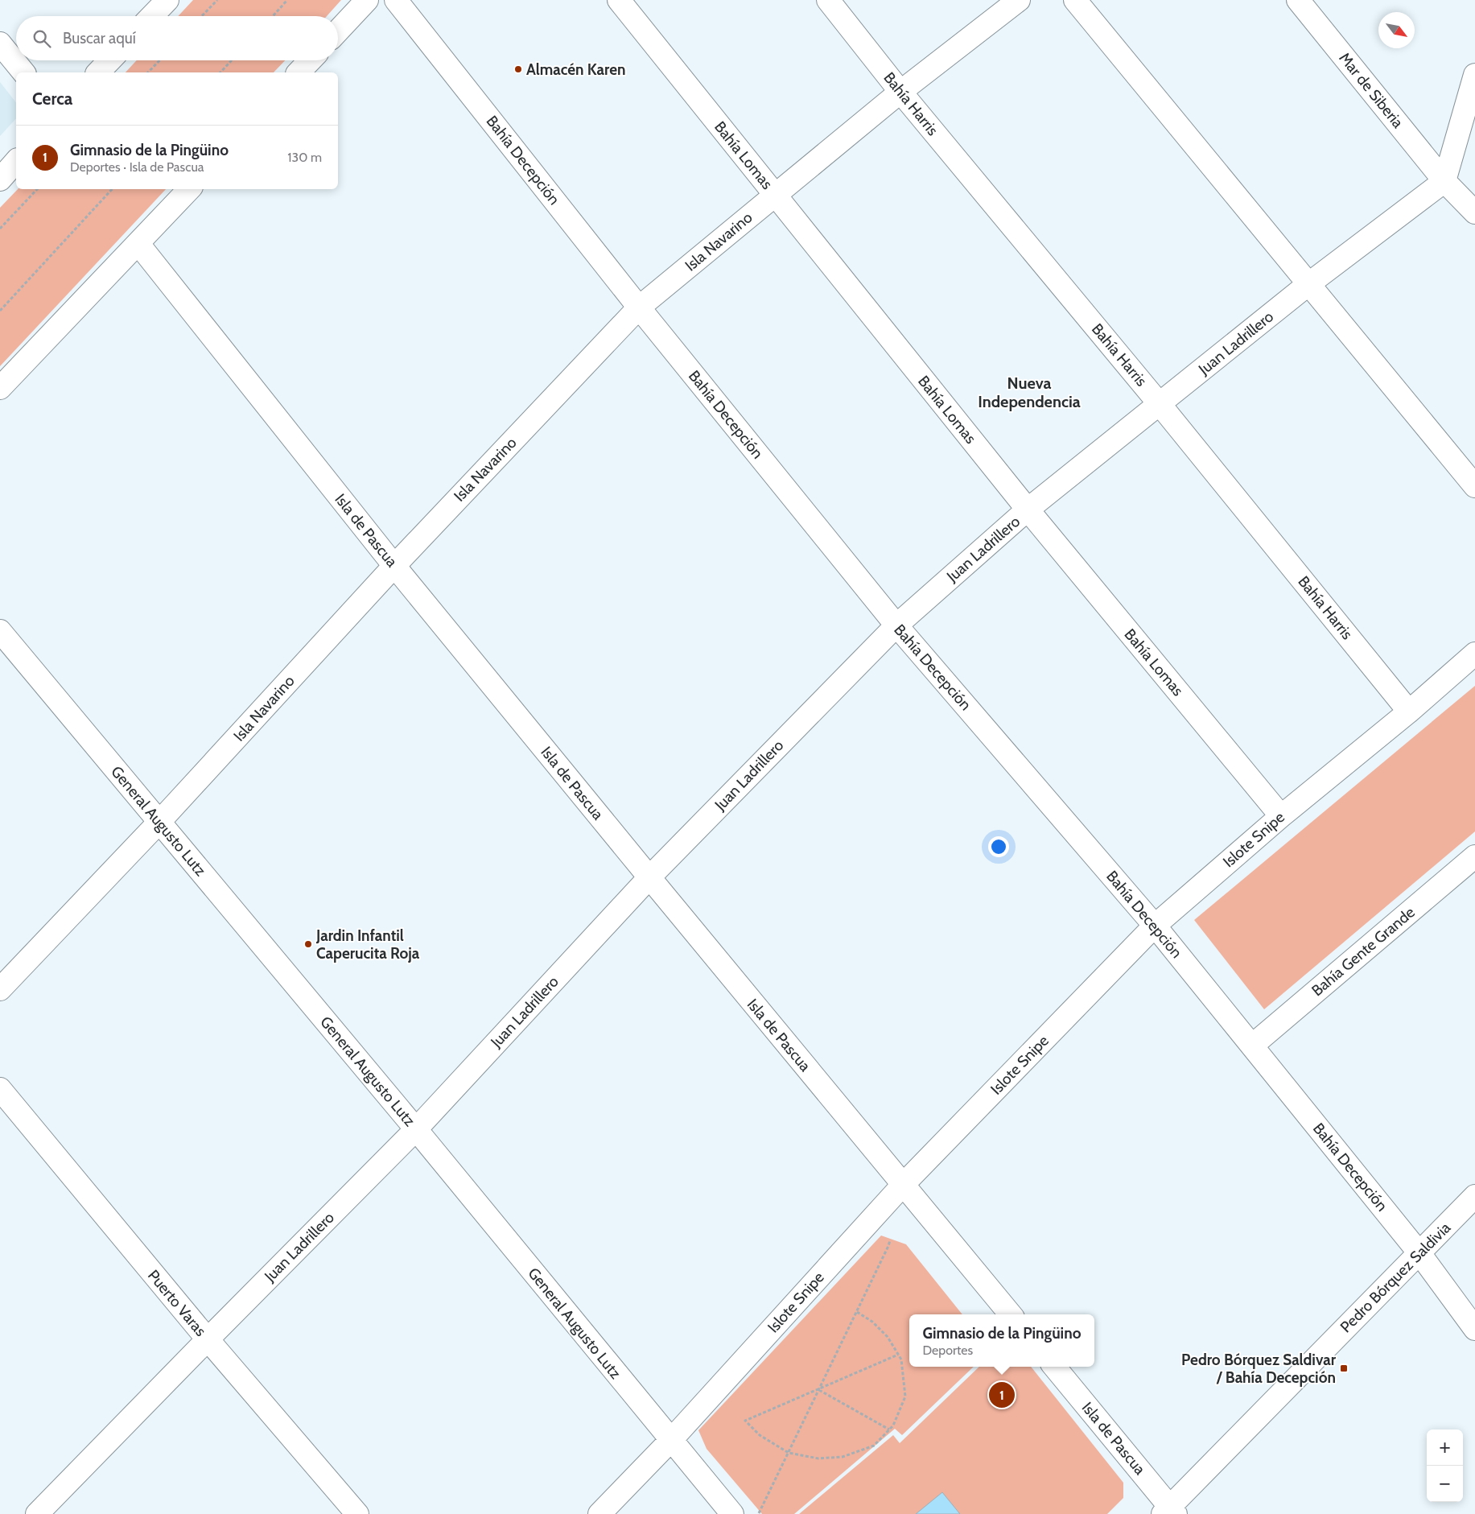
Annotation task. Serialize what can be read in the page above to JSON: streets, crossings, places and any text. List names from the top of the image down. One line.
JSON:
{"streets":{"street":["Mar de Siberia","Bahía Harris","Bahía Lomas","Bahía Decepción","Isla Navarino","Juan Ladrillero","Isla de Pascua","General Augusto Lutz","Islote Snipe","Bahía Gente Grande","Pedro Bórquez Saldivia","Puerto Varas"]},"crossings":[["Mar de Siberia","Juan Ladrillero"],["Bahía Harris","Isla Navarino"],["Bahía Harris","Juan Ladrillero"],["Bahía Harris","Islote Snipe"],["Bahía Lomas","Isla Navarino"],["Bahía Lomas","Juan Ladrillero"],["Bahía Lomas","Islote Snipe"],["Bahía Decepción","Isla Navarino"],["Bahía Decepción","Juan Ladrillero"],["Bahía Decepción","Islote Snipe"],["Bahía Decepción","Bahía Gente Grande"],["Bahía Decepción","Pedro Bórquez Saldivia"],["Isla Navarino","Isla de Pascua"],["Isla Navarino","General Augusto Lutz"],["Juan Ladrillero","Isla de Pascua"],["Juan Ladrillero","General Augusto Lutz"],["Juan Ladrillero","Puerto Varas"],["Isla de Pascua","Islote Snipe"],["Isla de Pascua","Pedro Bórquez Saldivia"],["General Augusto Lutz","Islote Snipe"]],"districts":["Nueva Independencia"],"places":{"other":["Almacén Karen","Jardin Infantil Caperucita Roja"],"transit":["Pedro Bórquez Saldivar / Bahía Decepción"]},"north":"bottom right","page":{"search":"Buscar aquí","heading":"Cerca","list":[{"mark":"1","name":"Gimnasio de la Pingüino","note":"Deportes · Isla de Pascua","value":"130 m"}],"popup":["Gimnasio de la Pingüino","Deportes"],"pins":"1","map_buttons":["+","−"]}}
